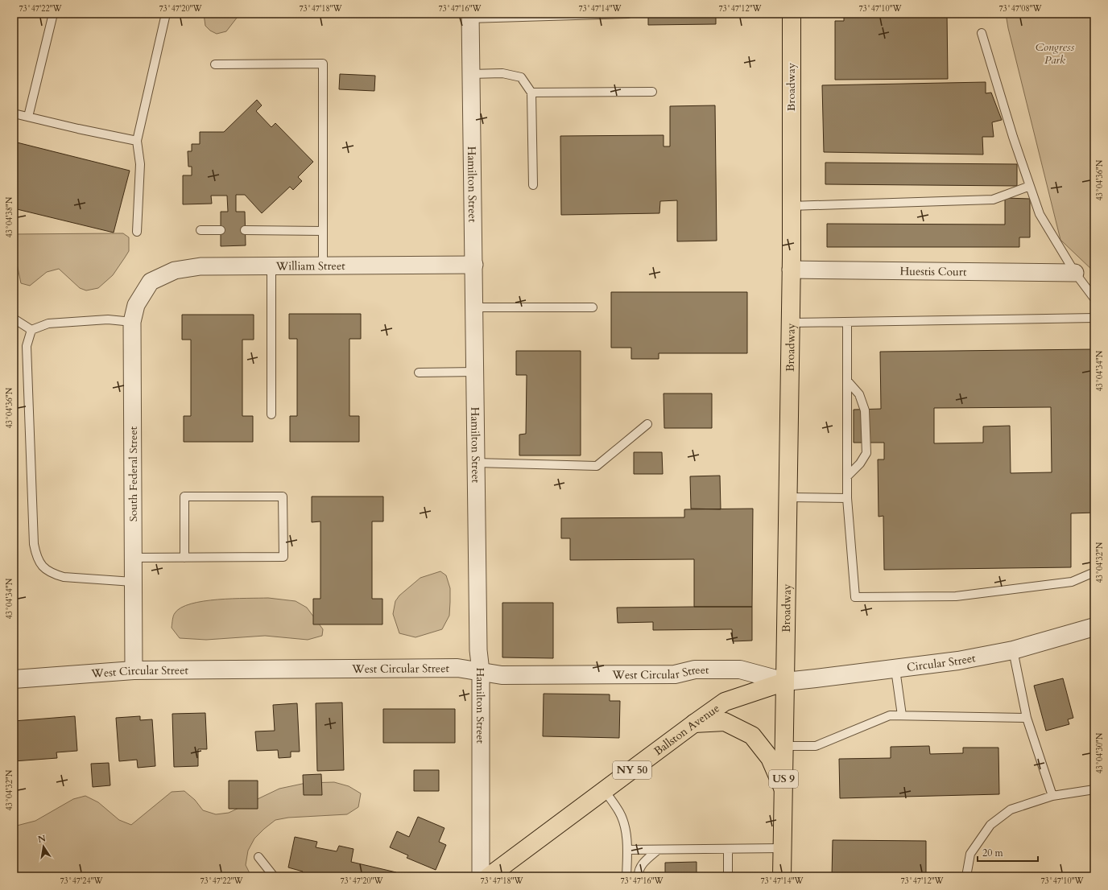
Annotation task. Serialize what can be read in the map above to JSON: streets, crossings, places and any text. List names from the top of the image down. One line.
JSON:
{"streets":{"main road":["Broadway","Ballston Avenue","NY 50","US 9"],"street":["Hamilton Street","William Street","Huestis Court","South Federal Street","Circular Street","West Circular Street"]},"crossings":[["Broadway","Huestis Court"],["Broadway","Circular Street"],["Broadway","West Circular Street"],["Broadway","Ballston Avenue"],["Broadway","US 9"],["Hamilton Street","William Street"],["Hamilton Street","West Circular Street"],["William Street","South Federal Street"],["South Federal Street","West Circular Street"],["Circular Street","West Circular Street"],["Circular Street","Ballston Avenue"],["Circular Street","US 9"],["West Circular Street","Ballston Avenue"],["West Circular Street","US 9"],["Ballston Avenue","US 9"]],"parks":["Congress Park"],"scale_bar":"20 m","north":"top","coordinates":["73°47'22\"W","73°47'20\"W","73°47'18\"W","73°47'16\"W","73°47'14\"W","73°47'12\"W","73°47'10\"W","73°47'08\"W","43°04'36\"N","43°04'38\"N","43°04'34\"N","43°04'32\"N","43°04'30\"N","73°47'24\"W"]}
